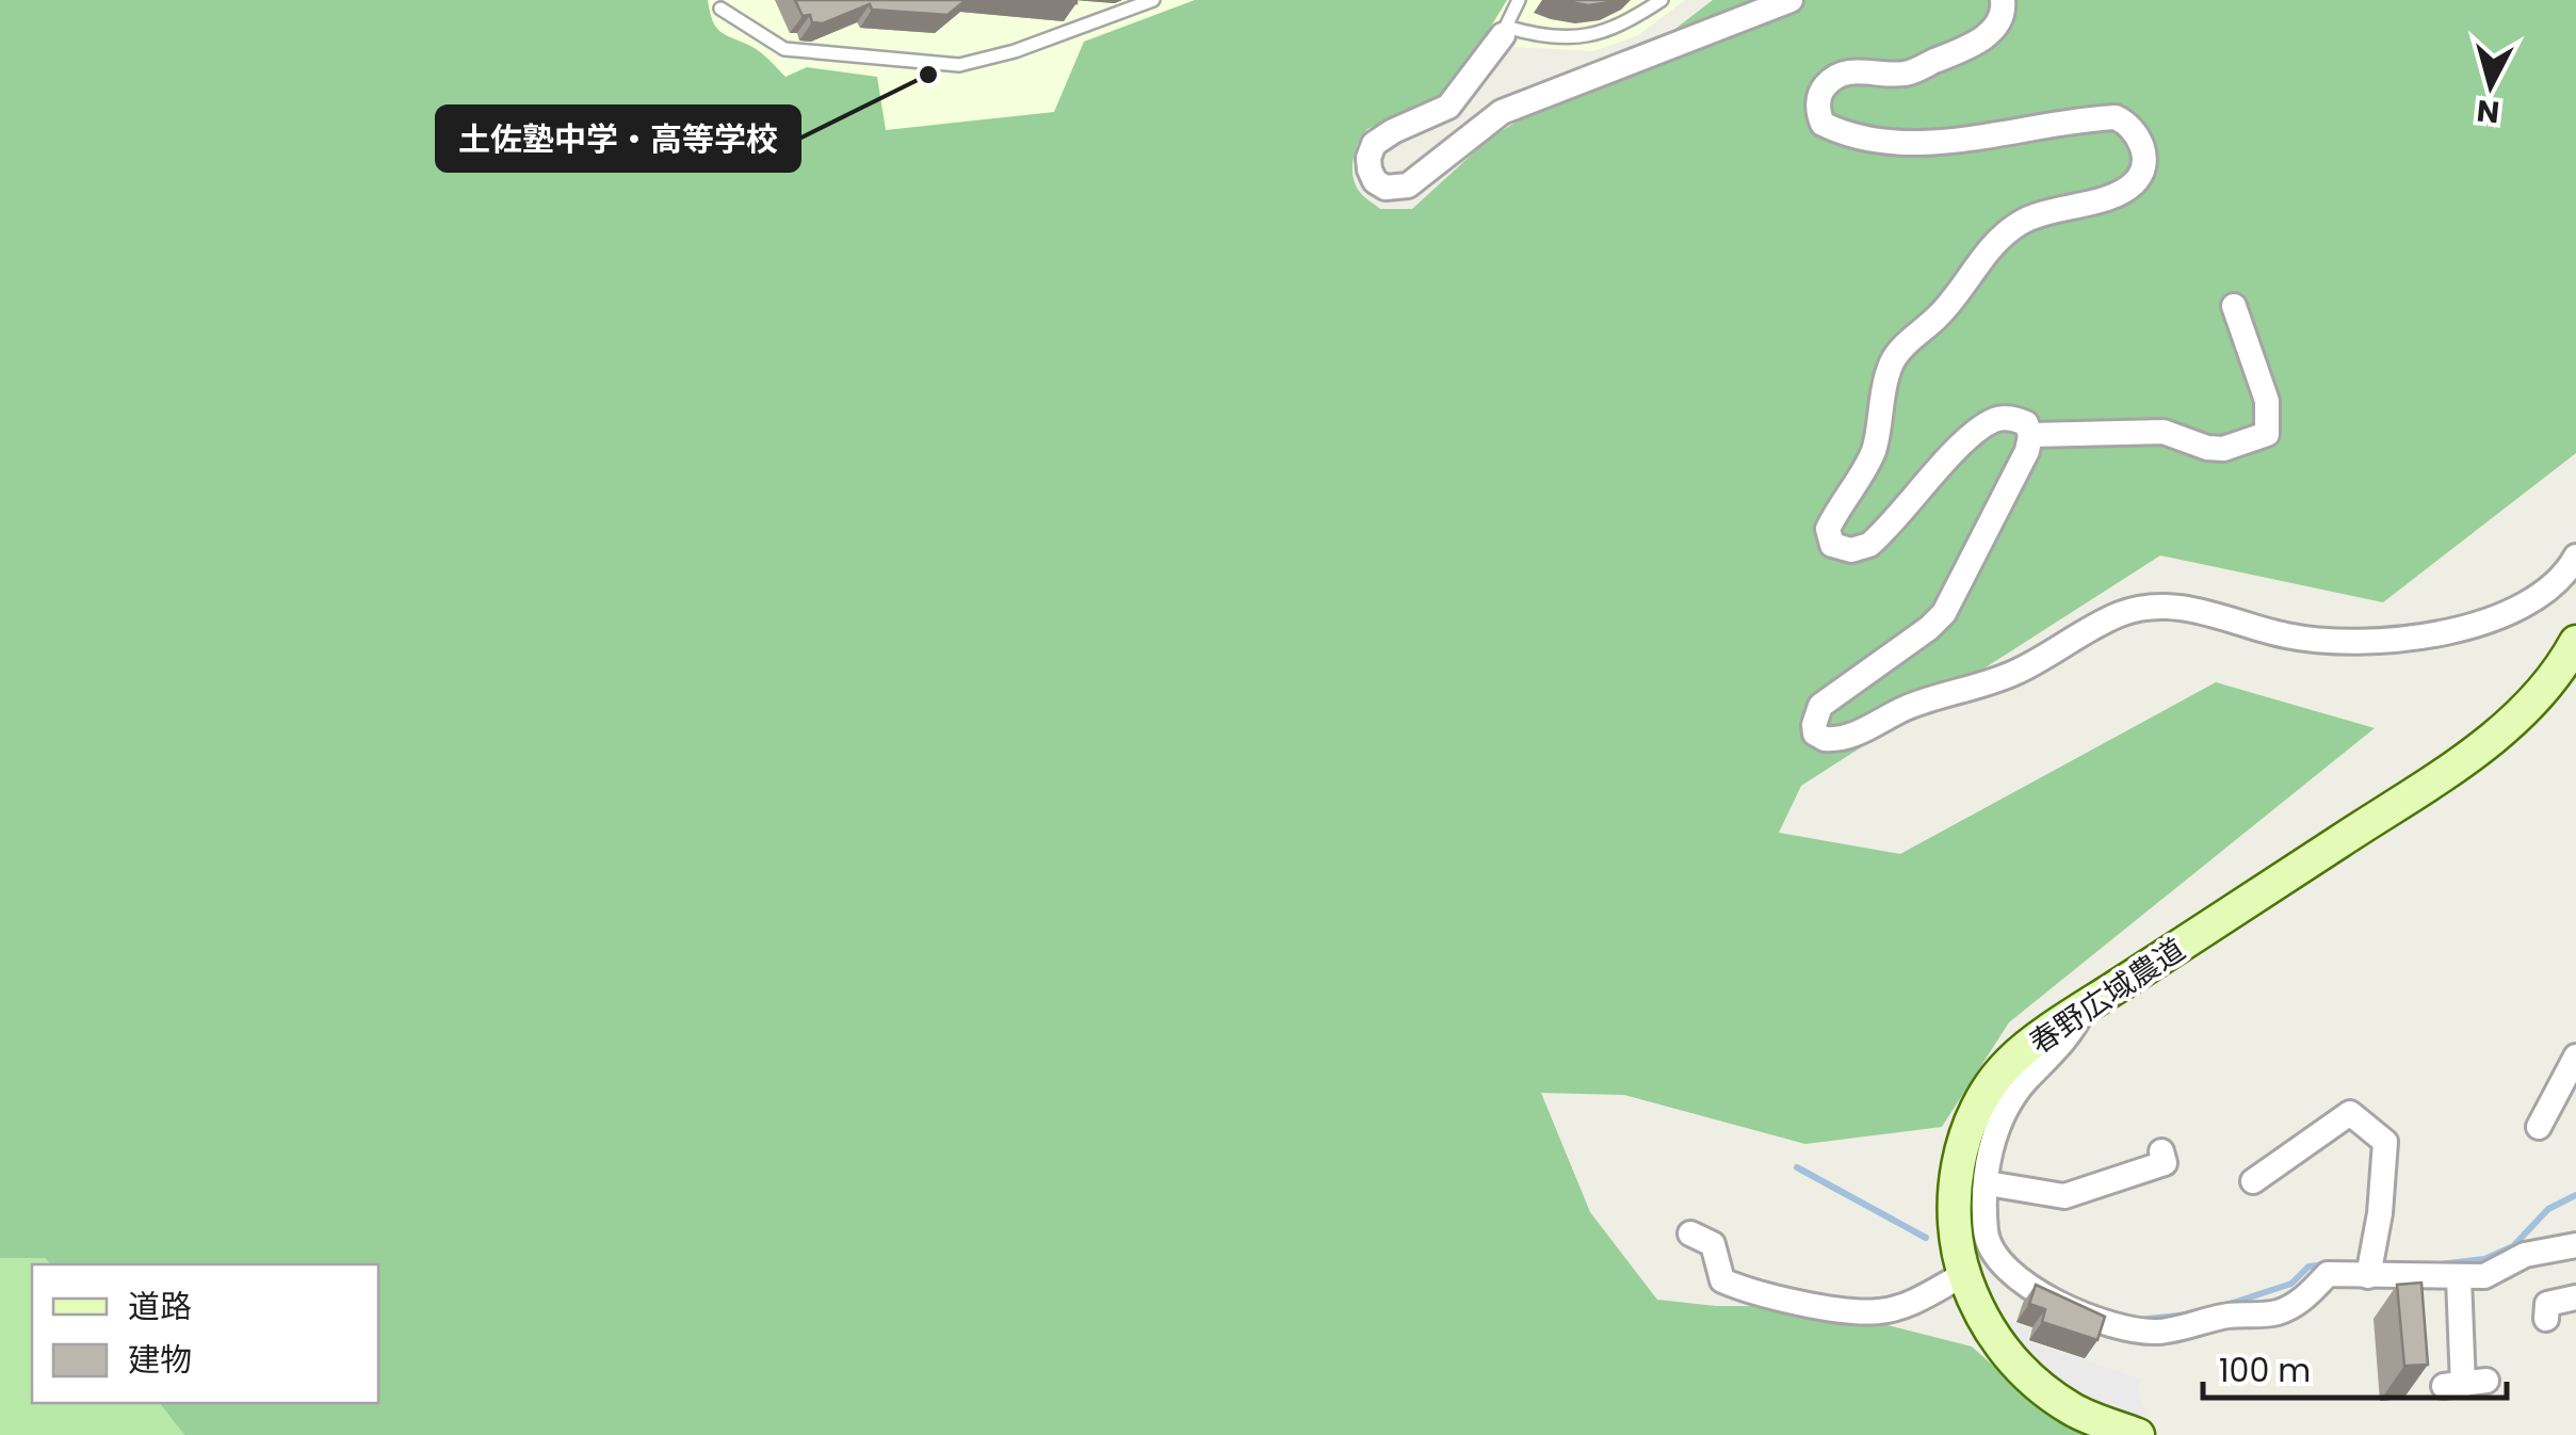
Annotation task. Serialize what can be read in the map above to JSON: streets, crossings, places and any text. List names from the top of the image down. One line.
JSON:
{"streets":{"street":["春野広域農道"]},"places":["土佐塾中学・高等学校"],"legend":["道路","建物"],"scale_bar":"100 m","north":"bottom"}
